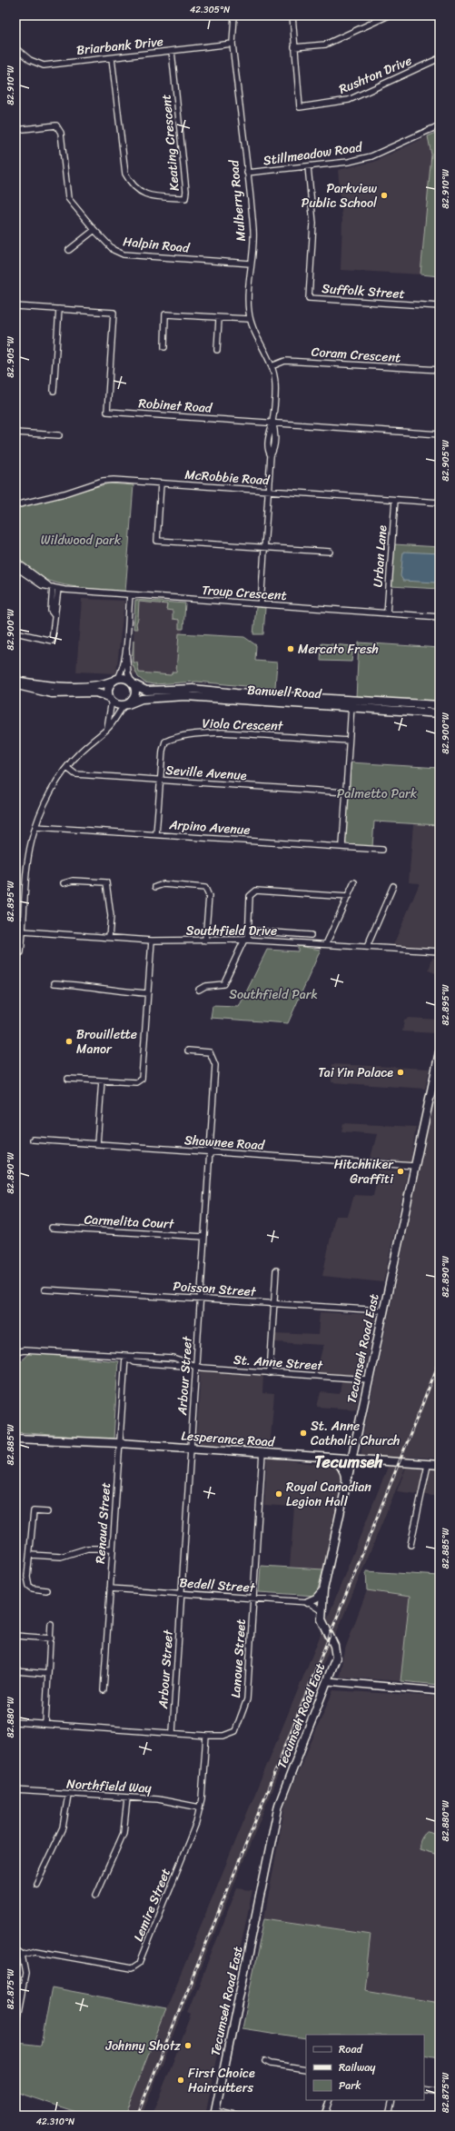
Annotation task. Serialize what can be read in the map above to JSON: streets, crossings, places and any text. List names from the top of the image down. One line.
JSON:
{"streets":{"main road":["Banwell Road","Tecumseh Road East","Lesperance Road"],"street":["Briarbank Drive","Rushton Drive","Keating Crescent","Stillmeadow Road","Mulberry Road","Halpin Road","Suffolk Street","Coram Crescent","Robinet Road","McRobbie Road","Urban Lane","Troup Crescent","Viola Crescent","Seville Avenue","Arpino Avenue","Southfield Drive","Shawnee Road","Carmelita Court","Poisson Street","St. Anne Street","Arbour Street","Renaud Street","Bedell Street","Lanoue Street","Northfield Way","Lemire Street"]},"crossings":[["Briarbank Drive","Keating Crescent"],["Briarbank Drive","Mulberry Road"],["Stillmeadow Road","Mulberry Road"],["Stillmeadow Road","Suffolk Street"],["Mulberry Road","Halpin Road"],["Mulberry Road","Coram Crescent"],["Mulberry Road","Robinet Road"],["Mulberry Road","McRobbie Road"],["Mulberry Road","Troup Crescent"],["McRobbie Road","Urban Lane"],["Urban Lane","Troup Crescent"],["Viola Crescent","Seville Avenue"],["Viola Crescent","Arpino Avenue"],["Shawnee Road","Tecumseh Road East"],["Shawnee Road","Arbour Street"],["Carmelita Court","Arbour Street"],["Poisson Street","Tecumseh Road East"],["Poisson Street","Arbour Street"],["Tecumseh Road East","St. Anne Street"],["Tecumseh Road East","Lesperance Road"],["Tecumseh Road East","Bedell Street"],["St. Anne Street","Arbour Street"],["St. Anne Street","Renaud Street"],["Arbour Street","Lesperance Road"],["Arbour Street","Bedell Street"],["Arbour Street","Lanoue Street"],["Lesperance Road","Renaud Street"],["Lesperance Road","Lanoue Street"],["Renaud Street","Bedell Street"],["Bedell Street","Lanoue Street"],["Lanoue Street","Lemire Street"],["Northfield Way","Lemire Street"]],"districts":["Tecumseh"],"parks":["Wildwood park","Palmetto Park","Southfield Park"],"places":["Parkview Public School","Mercato Fresh","Brouillette Manor","Tai Yin Palace","Hitchhiker Graffiti","St. Anne Catholic Church","Royal Canadian Legion Hall","Johnny Shotz","First Choice Haircutters"],"legend":["Road","Railway","Park"],"coordinates":["42.305°N","82.910°W","82.905°W","82.900°W","82.895°W","82.890°W","82.885°W","82.880°W","82.875°W","42.310°N"]}
